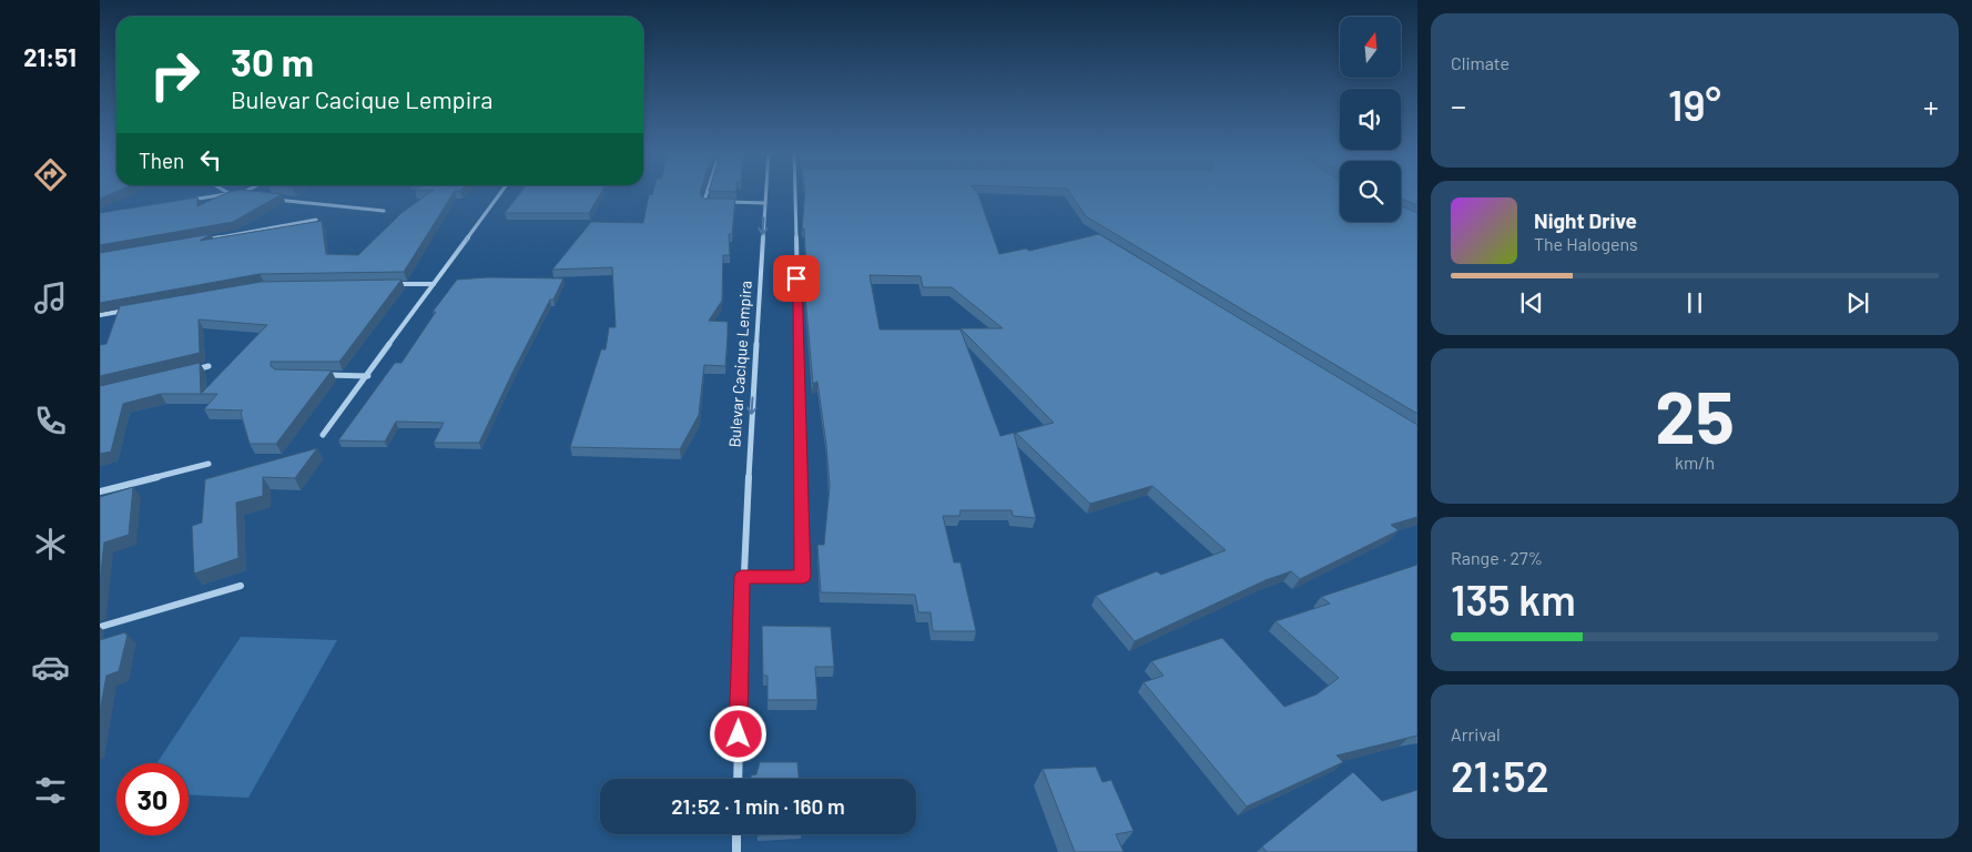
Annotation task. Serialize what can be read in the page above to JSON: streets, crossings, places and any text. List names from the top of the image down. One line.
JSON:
{"streets":{"street":["Bulevar Cacique Lempira"]},"one_way":["Bulevar Cacique Lempira"],"north":"top","page":{"tabs":"21:51","tile":["Climate",["25","km/h"],["Range · 27%","135 km"],["Arrival","21:52"]],"turn":["30 m","Bulevar Cacique Lempira"],"heat":["−","19°","+"],"then":"Then","song":["Night Drive","The Halogens"],"limit":"30","trip":"21:52 · 1 min · 160 m"}}
